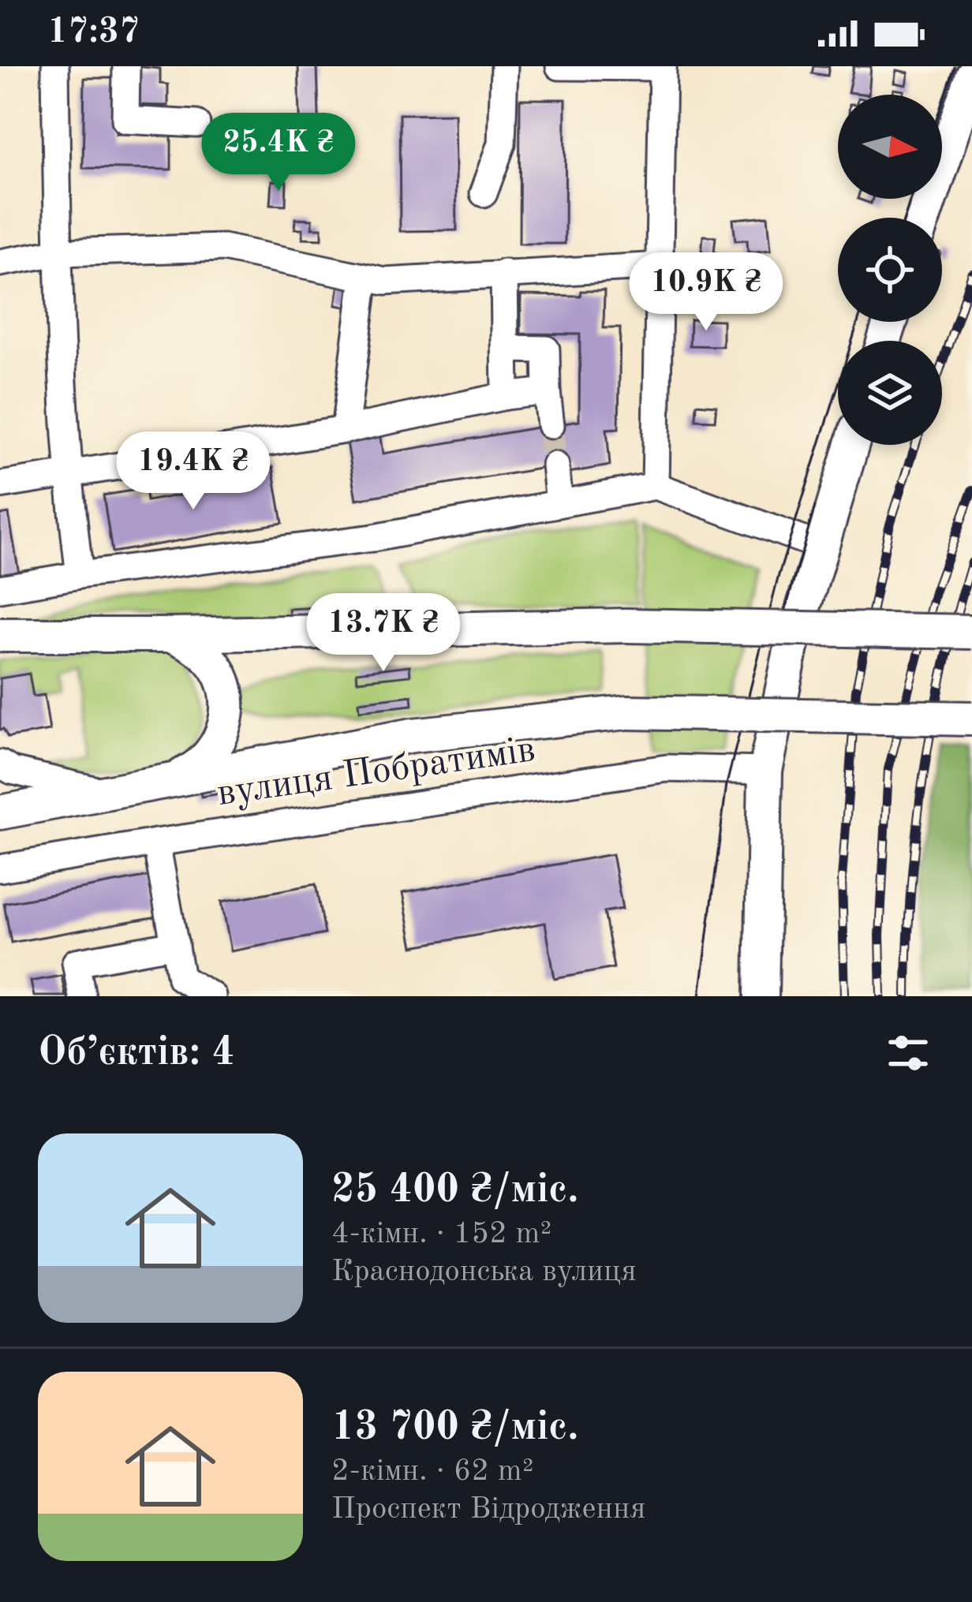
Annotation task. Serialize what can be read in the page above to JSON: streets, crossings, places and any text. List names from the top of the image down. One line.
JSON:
{"streets":{"street":["вулиця Побратимів"]},"north":"right","page":{"status":"17:37","price":["25.4K ₴","10.9K ₴","19.4K ₴","13.7K ₴"],"heading":"Об’єктів: 4","list":[{"name":"25 400 ₴/міс.","note":"4-кімн. · 152 m² · Краснодонська вулиця"},{"name":"13 700 ₴/міс.","note":"2-кімн. · 62 m² · Проспект Відродження"}]}}
